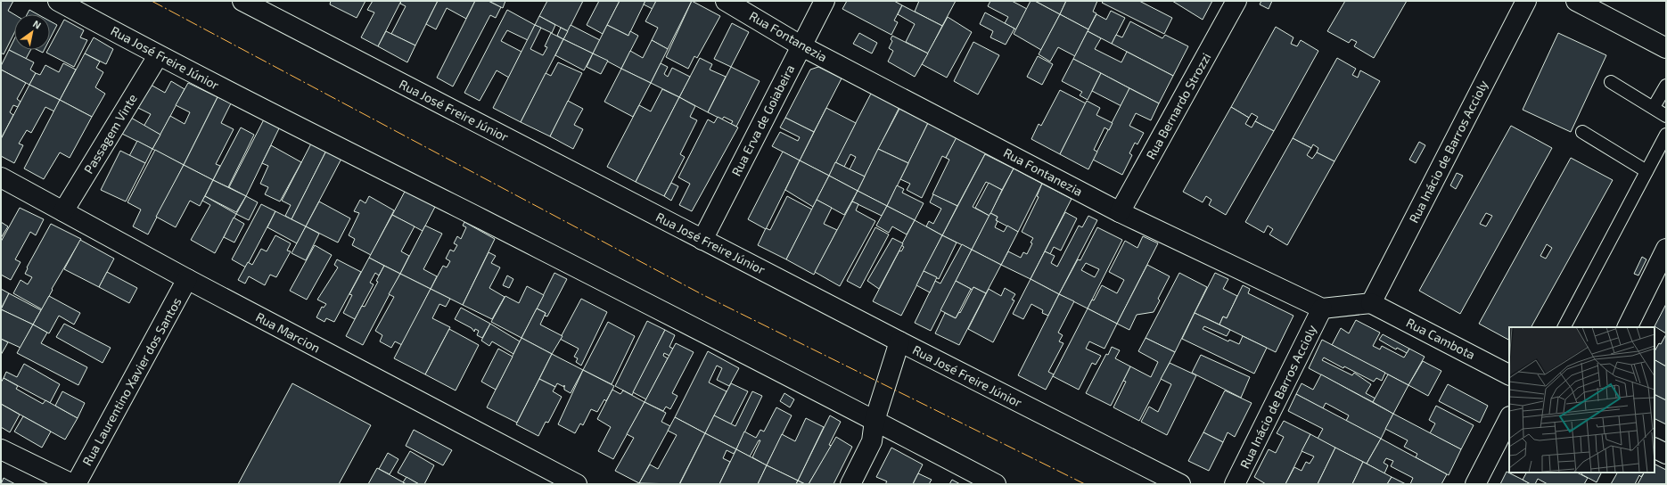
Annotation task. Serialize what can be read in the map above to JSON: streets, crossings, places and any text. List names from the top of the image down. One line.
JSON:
{"streets":{"street":["Rua Fontanezia","Rua José Freire Júnior","Rua Bernardo Strozzi","Rua Erva de Goiabeira","Passagem Vinte","Rua Inácio de Barros Accioly","Rua Marcion","Rua Cambota","Rua Laurentino Xavier dos Santos"]},"crossings":[["Rua Fontanezia","Rua Bernardo Strozzi"],["Rua Fontanezia","Rua Erva de Goiabeira"],["Rua Fontanezia","Rua Inácio de Barros Accioly"],["Rua José Freire Júnior","Rua Erva de Goiabeira"],["Rua José Freire Júnior","Passagem Vinte"],["Passagem Vinte","Rua Marcion"],["Rua Inácio de Barros Accioly","Rua Cambota"],["Rua Marcion","Rua Laurentino Xavier dos Santos"]],"north":"top right"}
